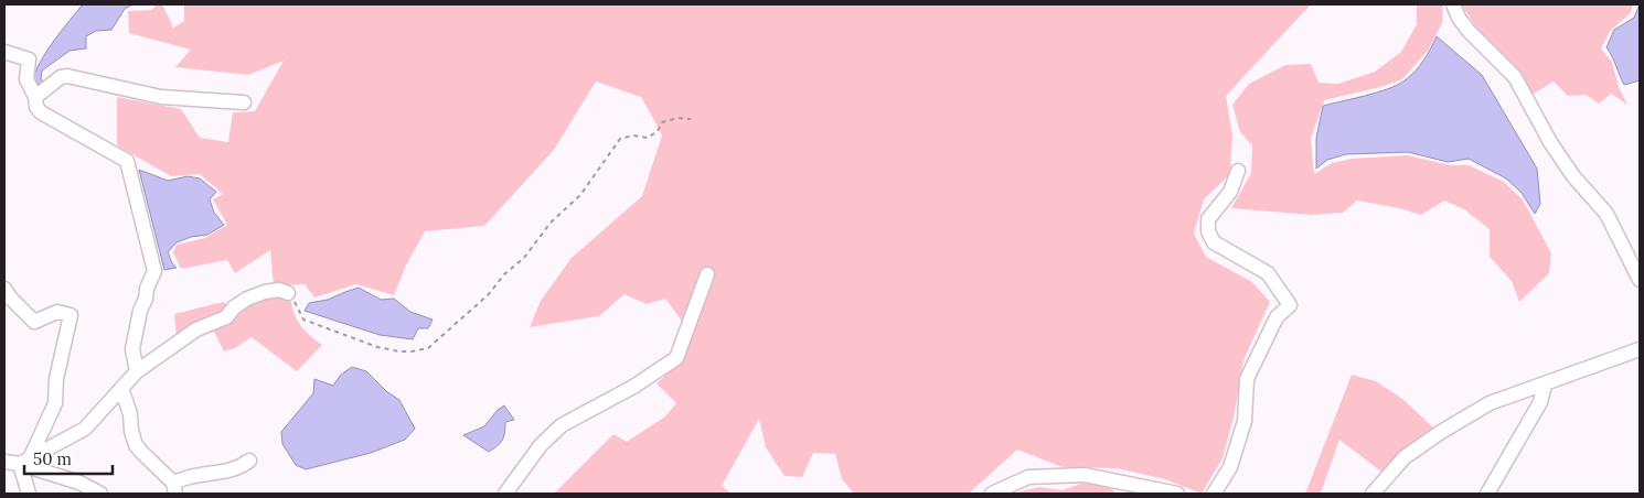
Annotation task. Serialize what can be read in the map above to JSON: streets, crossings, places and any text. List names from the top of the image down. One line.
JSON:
{"scale_bar":"50 m"}
